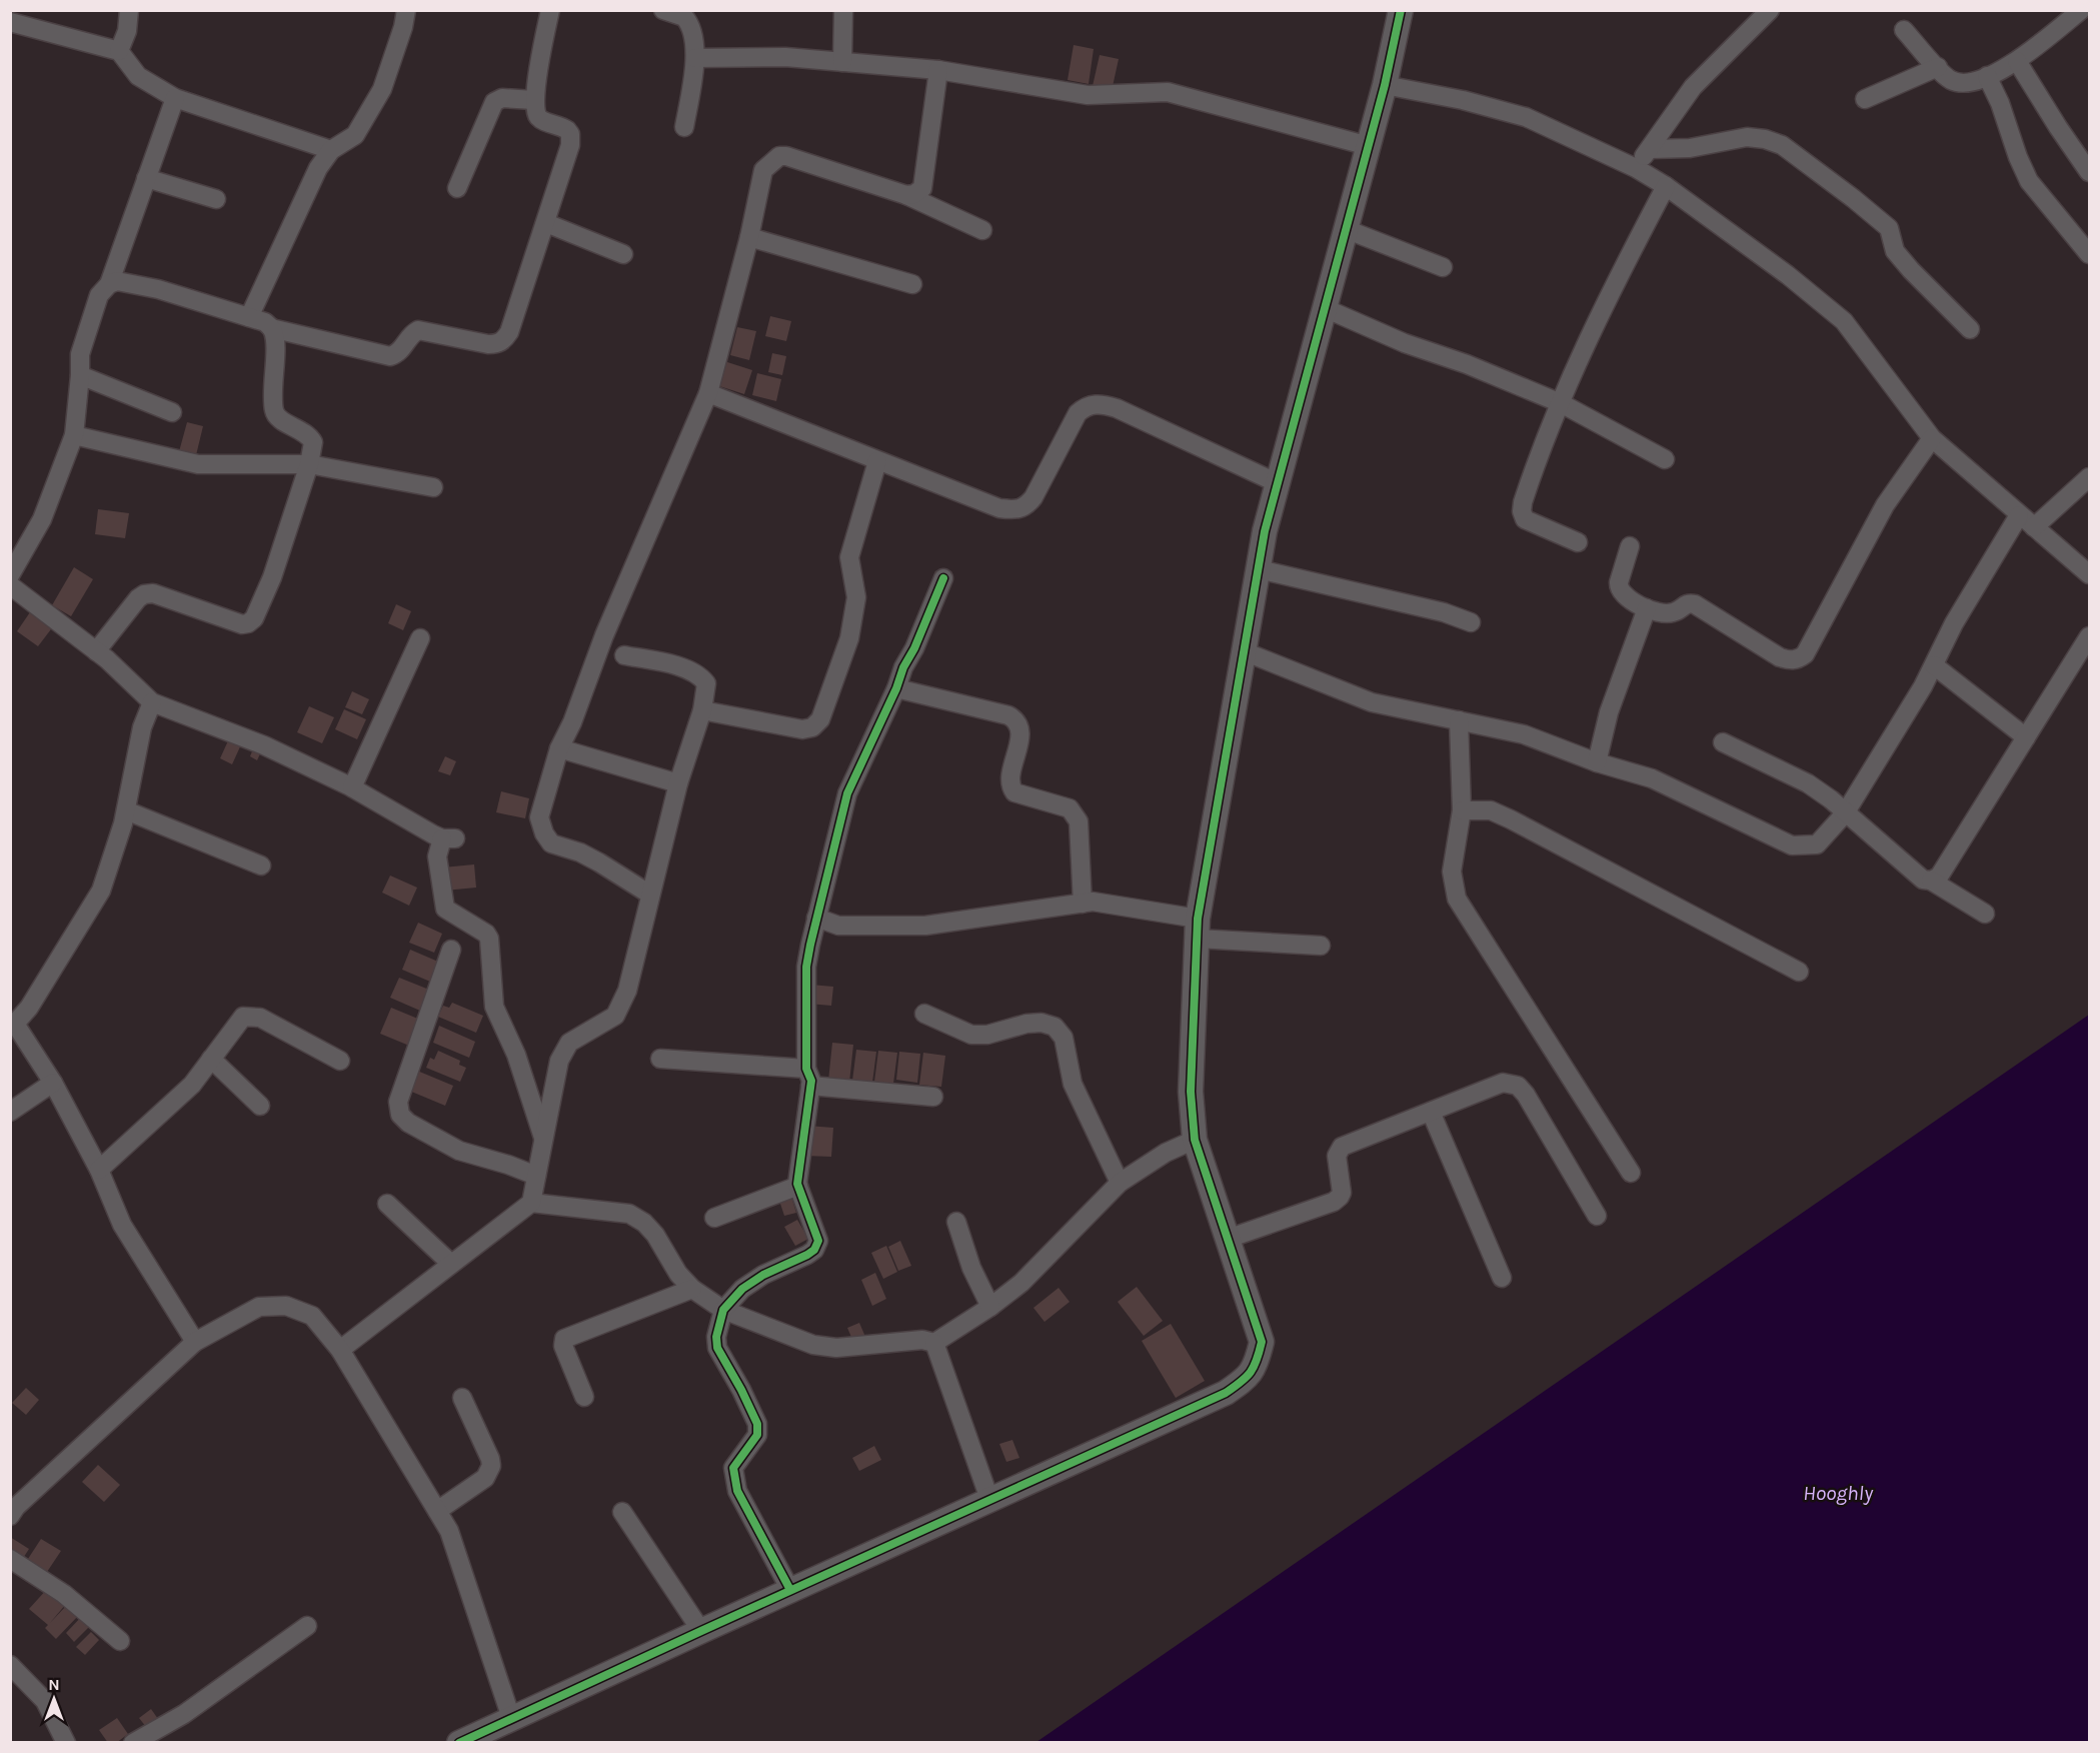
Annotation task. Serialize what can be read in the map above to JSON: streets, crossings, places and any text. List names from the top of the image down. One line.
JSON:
{"water":["Hooghly"],"north":"top"}
